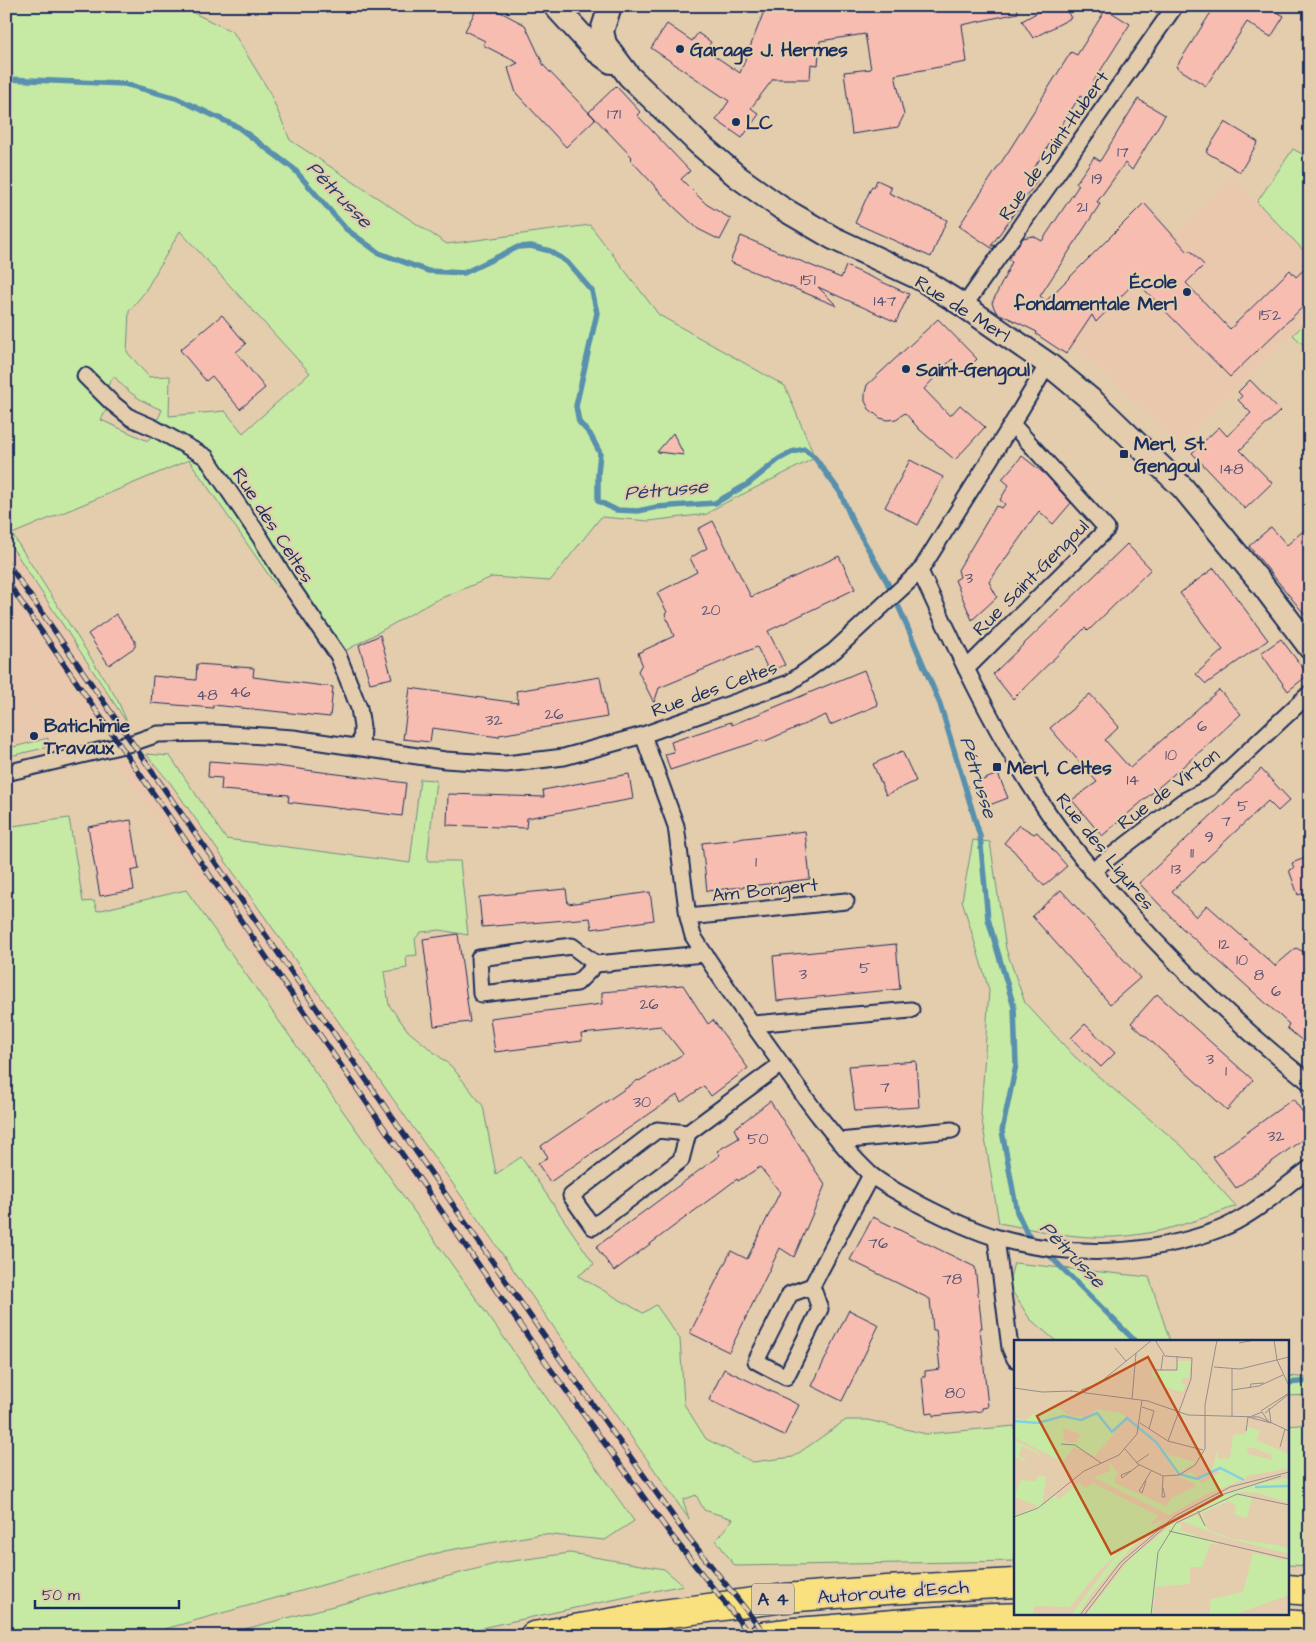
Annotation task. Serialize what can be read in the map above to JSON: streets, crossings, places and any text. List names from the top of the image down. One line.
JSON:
{"streets":{"highway":["Autoroute d'Esch","A 4"],"main road":["Rue de Merl"],"street":["Rue de Saint-Hubert","Rue des Celtes","Rue Saint-Gengoul","Rue de Virton","Rue des Ligures","Am Bongert"]},"crossings":[["Rue de Saint-Hubert","Rue de Merl"],["Rue de Merl","Rue des Celtes"],["Rue des Celtes","Rue Saint-Gengoul"],["Rue des Celtes","Rue des Ligures"],["Rue des Celtes","Am Bongert"],["Rue Saint-Gengoul","Rue des Ligures"],["Rue de Virton","Rue des Ligures"]],"water":["Pétrusse"],"places":{"other":["Garage J. Hermes","LC","École fondamentale Merl","Saint-Gengoul","Batichimie Travaux"],"transit":["Merl, St. Gengoul","Merl, Celtes"]},"house_numbers":["171","17","19","21","151","147","152","148","3","20","46","48","26","32","6","10","14","5","7","9","11","1","13","12","10","5","3","8","6","26","3","1","7","30","32","50","76","78","80"],"scale_bar":"50 m"}
